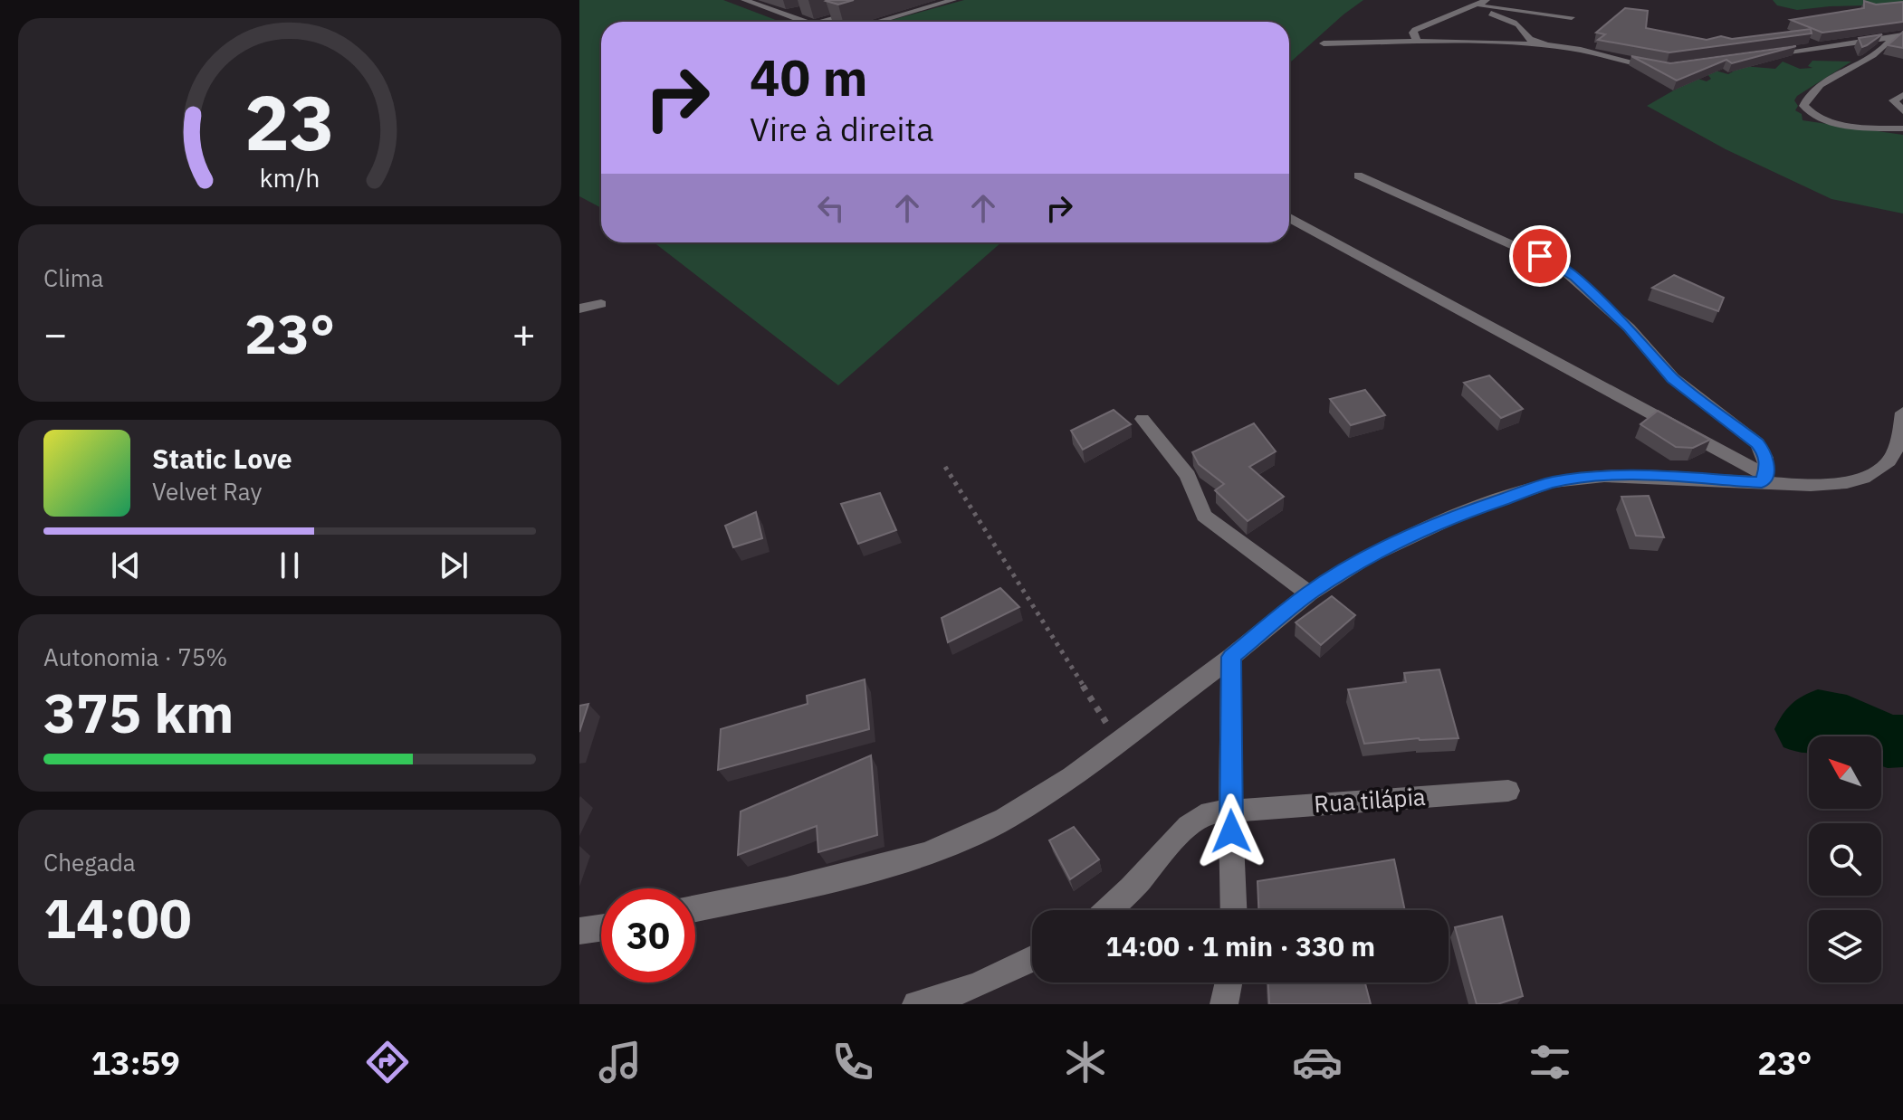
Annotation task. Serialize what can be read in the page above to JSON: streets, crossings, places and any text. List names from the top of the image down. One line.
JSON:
{"streets":{"street":["Rua tilápia"]},"north":"top left","page":{"turn":["40 m","Vire à direita"],"tile":["Clima",["Autonomia · 75%","375 km"],["Chegada","14:00"]],"heat":["−","23°","+"],"song":["Static Love","Velvet Ray"],"limit":"30","trip":"14:00 · 1 min · 330 m","tabs":["13:59","23°"],"gauge":["23","km/h"]}}
